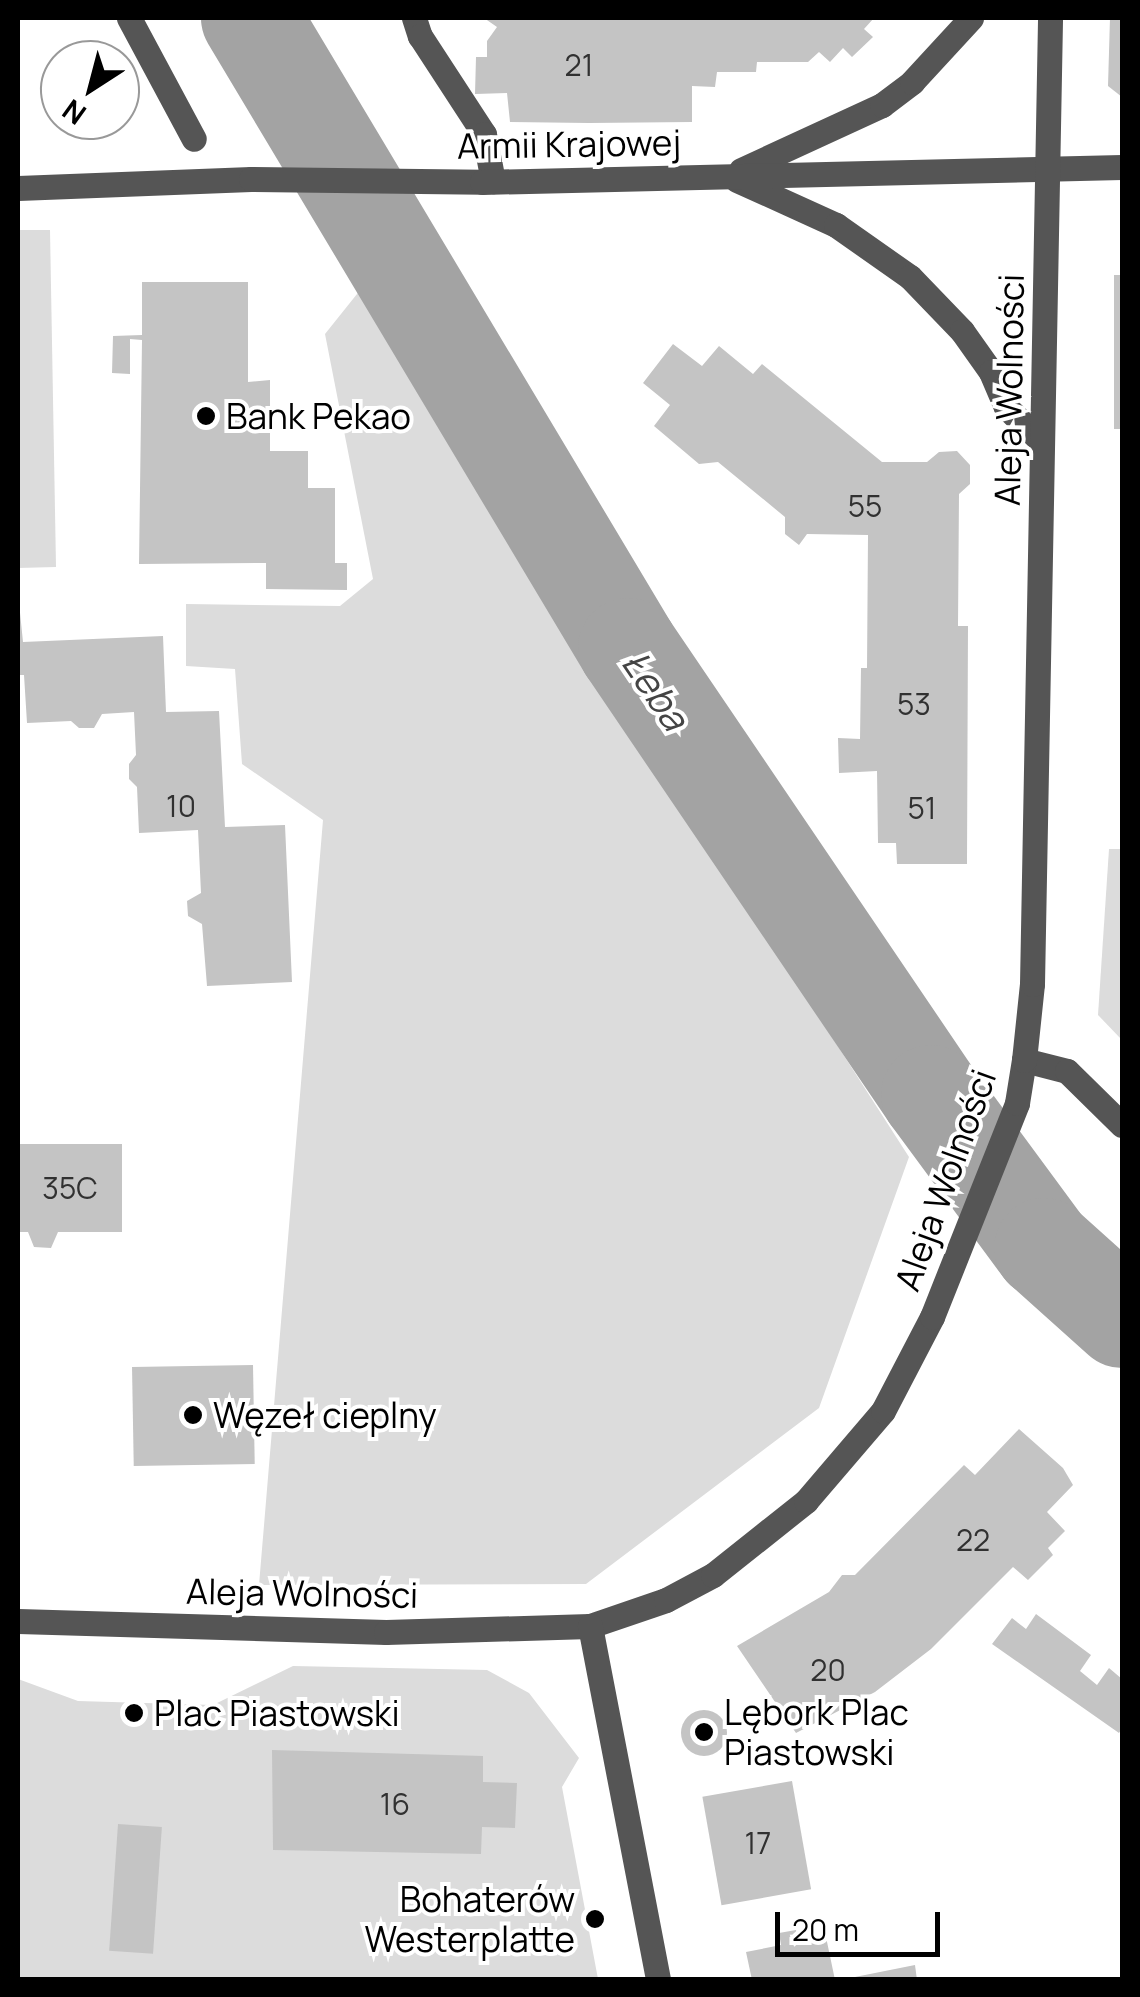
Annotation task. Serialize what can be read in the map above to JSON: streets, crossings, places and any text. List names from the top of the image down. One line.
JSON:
{"streets":{"street":["Armii Krajowej","Aleja Wolności"]},"crossings":[["Armii Krajowej","Aleja Wolności"]],"water":["Łeba"],"places":["Bank Pekao","Węzeł cieplny","Plac Piastowski","Lębork Plac Piastowski","Bohaterów Westerplatte"],"house_numbers":["21","55","53","10","51","35C","22","20","16","17"],"scale_bar":"20 m","north":"bottom left"}
